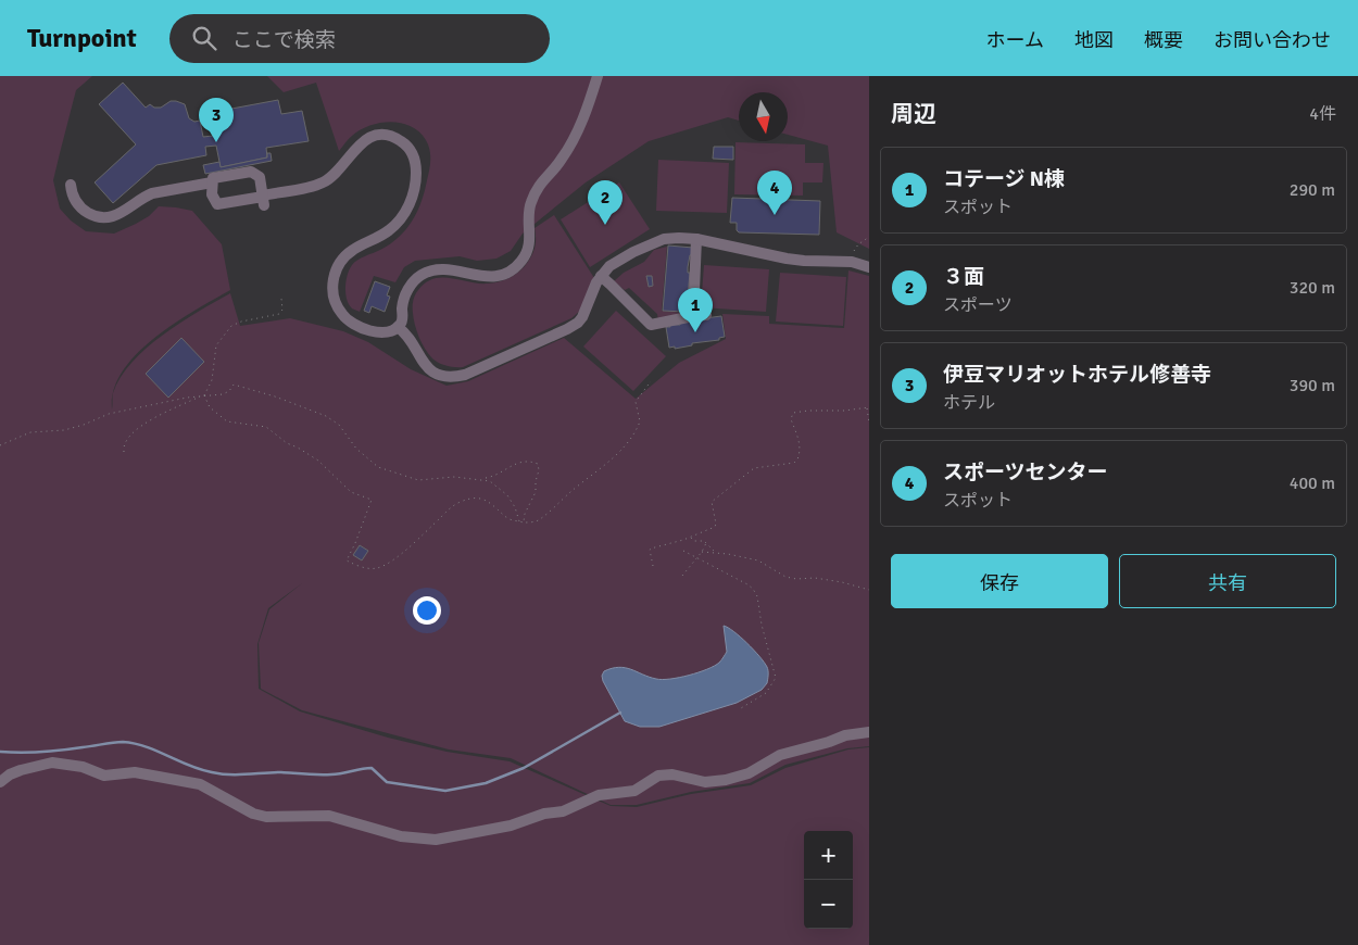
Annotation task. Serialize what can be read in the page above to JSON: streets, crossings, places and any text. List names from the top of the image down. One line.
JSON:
{"north":"bottom","page":{"header":"Turnpoint","search":"ここで検索","nav":["ホーム","地図","概要","お問い合わせ"],"heading":["周辺","4件"],"pins":["3","4","2","1"],"list":[{"mark":"1","name":"コテージ N棟","note":"スポット","value":"290 m"},{"mark":"2","name":"３面","note":"スポーツ","value":"320 m"},{"mark":"3","name":"伊豆マリオットホテル修善寺","note":"ホテル","value":"390 m"},{"mark":"4","name":"スポーツセンター","note":"スポット","value":"400 m"}],"buttons":["保存","共有"],"map_buttons":["+","−"]}}
